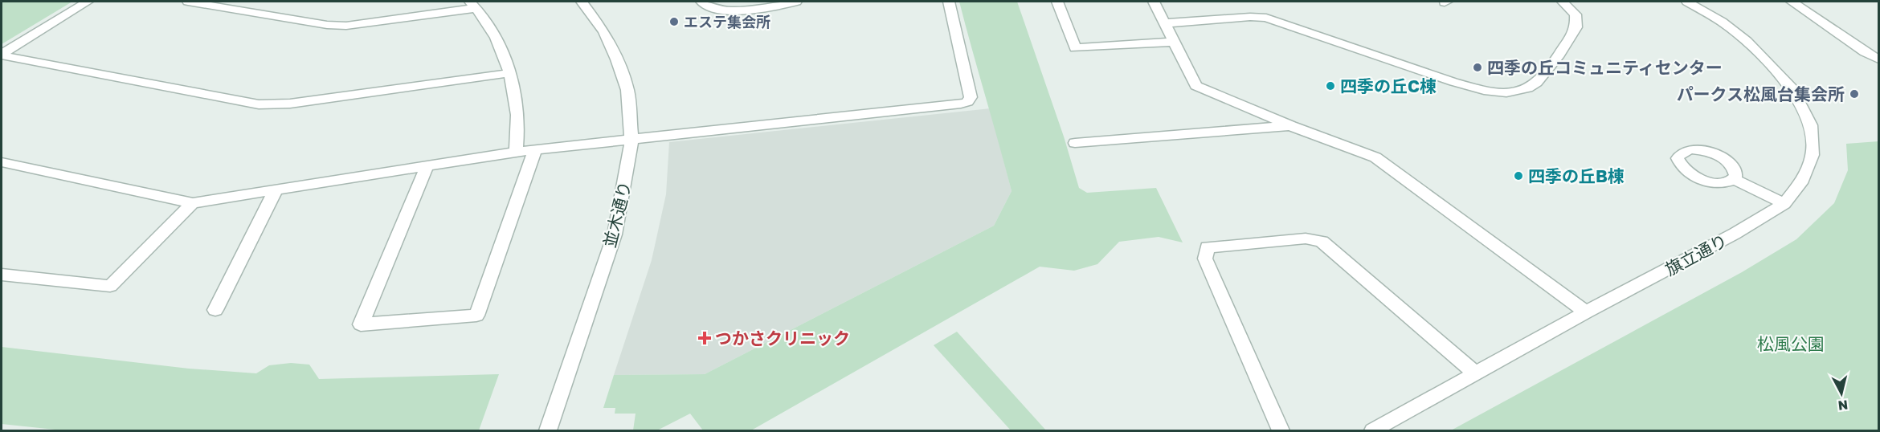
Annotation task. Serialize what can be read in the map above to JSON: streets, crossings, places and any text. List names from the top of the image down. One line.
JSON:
{"streets":{"street":["並木通り","旗立通り"]},"parks":["松風公園"],"places":{"other":["エステ集会所","四季の丘コミュニティセンター","四季の丘C棟","パークス松風台集会所","四季の丘B棟"],"health":["つかさクリニック"]},"north":"bottom"}
